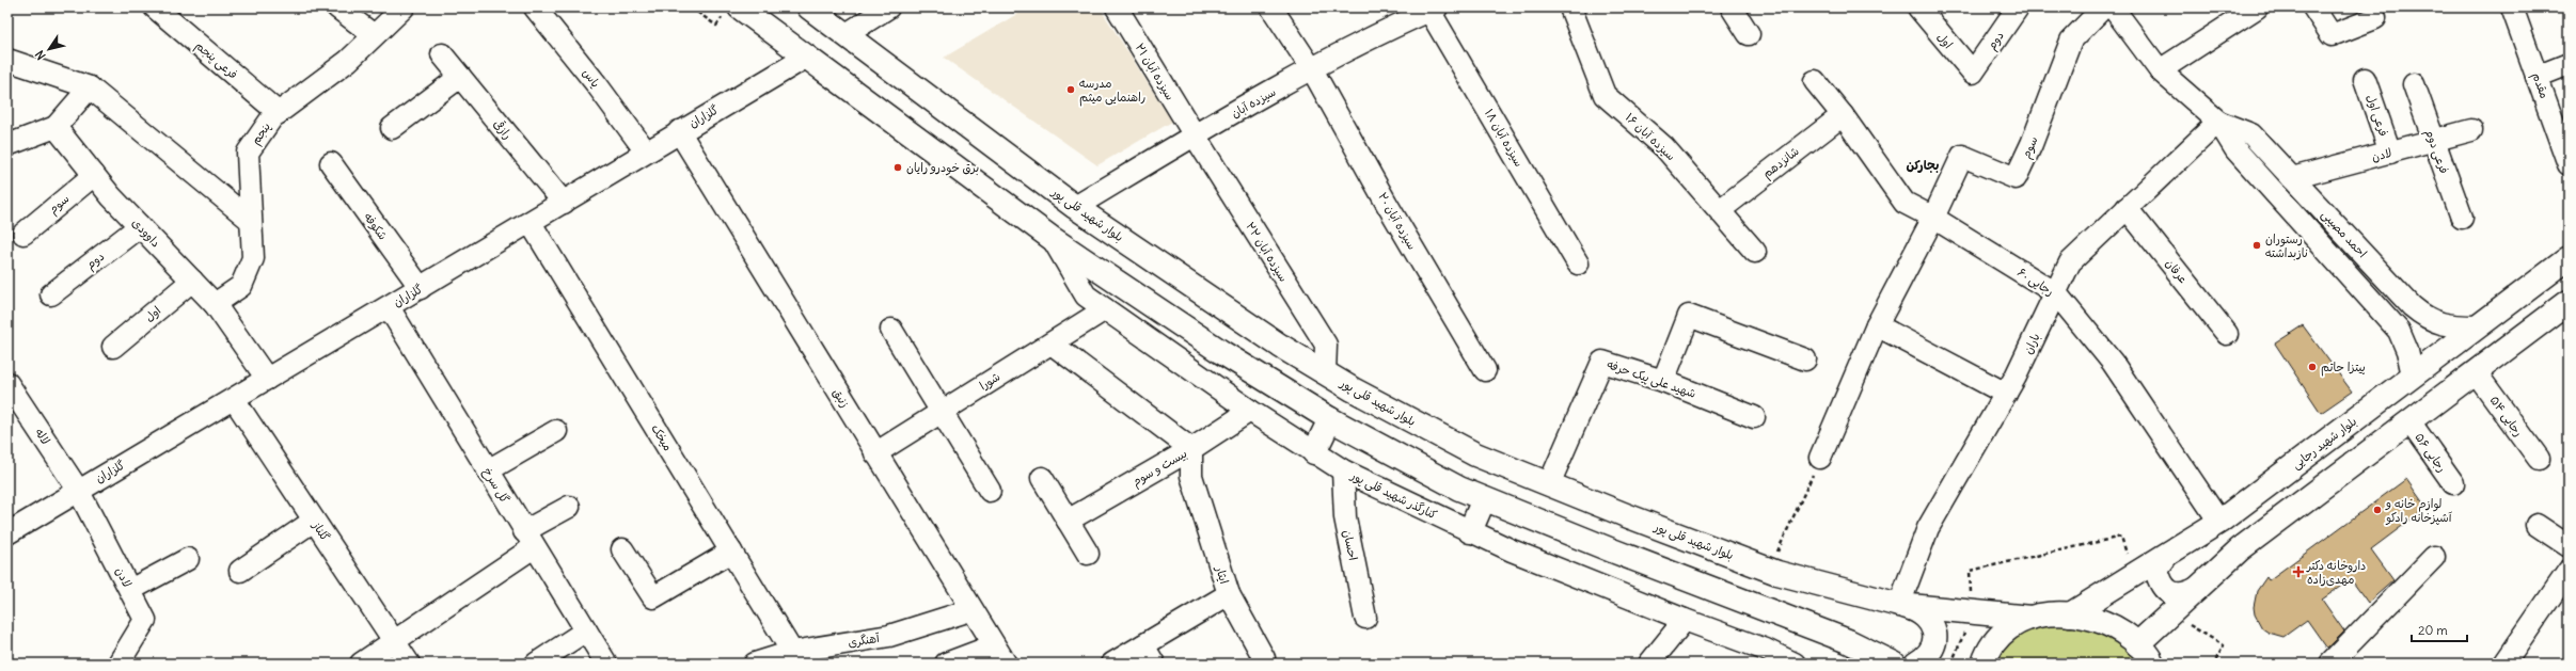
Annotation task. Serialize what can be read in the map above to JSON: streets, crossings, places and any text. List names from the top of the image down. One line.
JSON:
{"streets":{"main road":["بلوار شهید قلی پور","بلوار شهید رجایی"],"street":["اول","دوم","فرعی پنجم","سیزده آبان ۲۱","یاس","مقدم","سیزده آبان","فرعی اول","گلزاران","رازقی","پنجم","سیزده آبان ۱۶","سیزده آبان ۱۸","سوم","فرعی دوم","لادن","شانزدهم","سیزده آبان ۲۰","شکوفه","داوودی","احمد مصیبی","سیزده آبان ۲۲","عرفان","رجایی ۶۰","باران","شهید علی پیک حرفه","شورا","زنبق","رجایی ۵۴","لاله","میخک","رجایی ۵۶","بیست و سوم","گل سرخ","کنارگذر شهید قلی پور","گلناز","احسان","ایثار","آهنگری"]},"crossings":[["اول","دوم"],["اول","داوودی"],["دوم","داوودی"],["فرعی پنجم","پنجم"],["سیزده آبان ۲۱","سیزده آبان"],["سیزده آبان ۲۱","سیزده آبان ۲۲"],["یاس","گلزاران"],["سیزده آبان","سیزده آبان ۱۸"],["سیزده آبان","بلوار شهید قلی پور"],["سیزده آبان","سیزده آبان ۲۰"],["سیزده آبان","سیزده آبان ۲۲"],["فرعی اول","لادن"],["گلزاران","رازقی"],["گلزاران","لادن"],["گلزاران","شکوفه"],["گلزاران","داوودی"],["گلزاران","زنبق"],["گلزاران","لاله"],["گلزاران","میخک"],["گلزاران","گل سرخ"],["گلزاران","گلناز"],["پنجم","داوودی"],["سیزده آبان ۱۶","شانزدهم"],["سوم","داوودی"],["سوم","رجایی ۶۰"],["فرعی دوم","لادن"],["لادن","احمد مصیبی"],["لادن","لاله"],["شانزدهم","رجایی ۶۰"],["بلوار شهید قلی پور","سیزده آبان ۲۲"],["بلوار شهید قلی پور","باران"],["بلوار شهید قلی پور","شهید علی پیک حرفه"],["احمد مصیبی","باران"],["احمد مصیبی","بلوار شهید رجایی"],["عرفان","باران"],["رجایی ۶۰","باران"],["رجایی ۶۰","بلوار شهید رجایی"],["شورا","زنبق"],["شورا","کنارگذر شهید قلی پور"],["زنبق","آهنگری"],["میخک","آهنگری"],["بیست و سوم","کنارگذر شهید قلی پور"],["بیست و سوم","ایثار"],["کنارگذر شهید قلی پور","احسان"]],"districts":["بجارکن"],"places":{"other":["مدرسه راهنمایی میثم","برق خودرو رایان","رستوران نازبداشته","پیتزا حاتم","لوازم خانه و آشپزخانه رادکو"],"health":["داروخانه دکتر مهدی‌زاده"]},"scale_bar":"20 m","north":"bottom left"}
